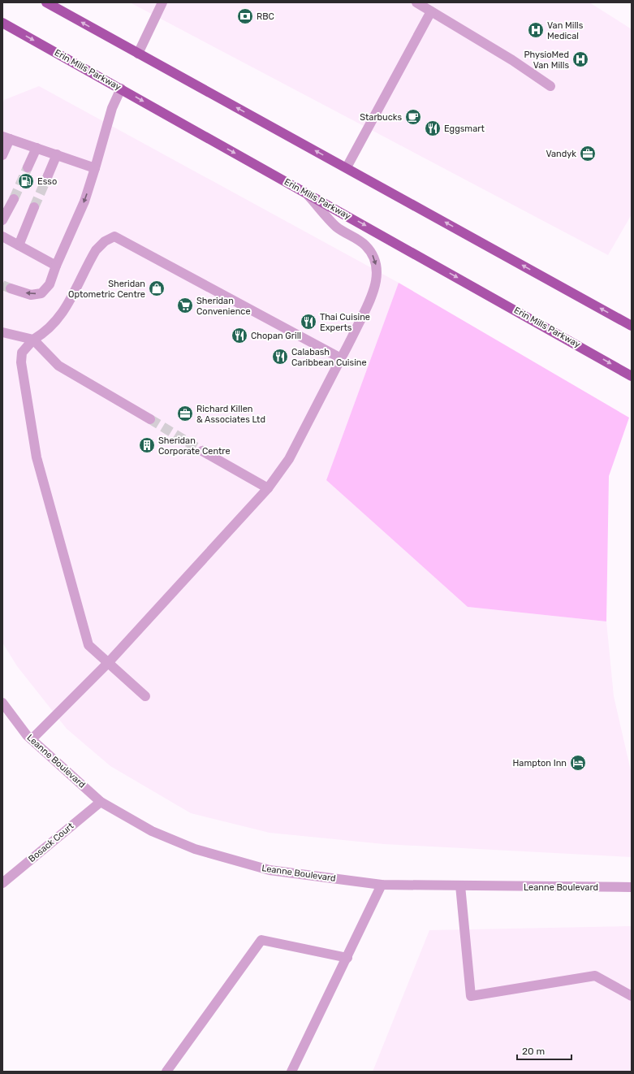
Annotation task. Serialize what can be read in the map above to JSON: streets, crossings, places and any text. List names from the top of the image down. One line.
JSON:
{"streets":{"main road":["Erin Mills Parkway"],"street":["Leanne Boulevard","Bosack Court"]},"crossings":[["Leanne Boulevard","Bosack Court"]],"places":{"bank":["RBC"],"hospital":["Van Mills Medical","PhysioMed Van Mills"],"cafe":["Starbucks"],"restaurant":["Eggsmart","Thai Cuisine Experts","Chopan Grill","Calabash Caribbean Cuisine"],"office":["Vandyk","Richard Killen & Associates Ltd"],"fuel station":["Esso"],"shop":["Sheridan Optometric Centre"],"supermarket":["Sheridan Convenience"],"building":["Sheridan Corporate Centre"],"hotel":["Hampton Inn"]},"scale_bar":"20 m"}
